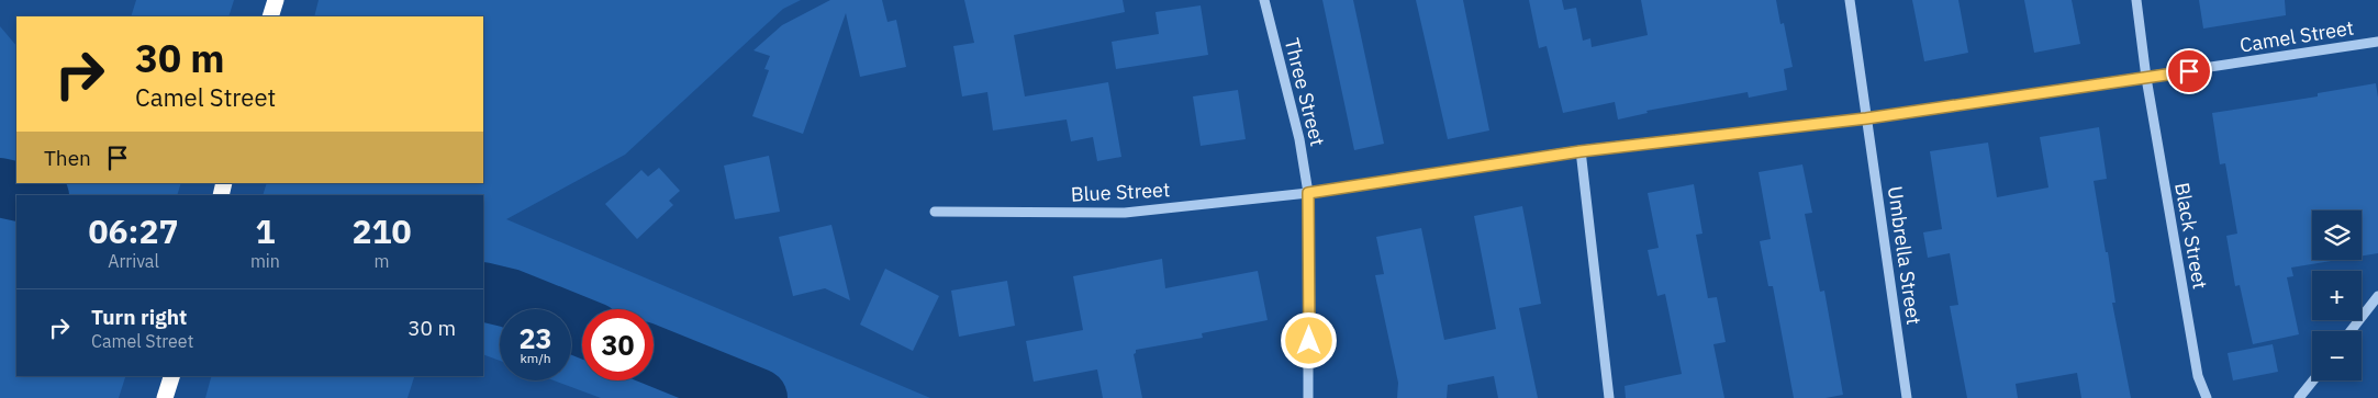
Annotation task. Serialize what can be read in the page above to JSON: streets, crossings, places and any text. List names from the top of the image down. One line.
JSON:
{"streets":{"street":["Camel Street","Three Street","Blue Street","Black Street","Umbrella Street"]},"crossings":[["Camel Street","Three Street"],["Camel Street","Blue Street"],["Camel Street","Black Street"],["Camel Street","Umbrella Street"],["Three Street","Blue Street"]],"page":{"turn":["30 m","Camel Street"],"then":"Then","eta":["06:27","Arrival","1","min","210","m"],"map_buttons":["+","−"],"list":[{"name":"Turn right","note":"Camel Street","value":"30 m"}],"speed":"23 km/h","limit":"30"}}
